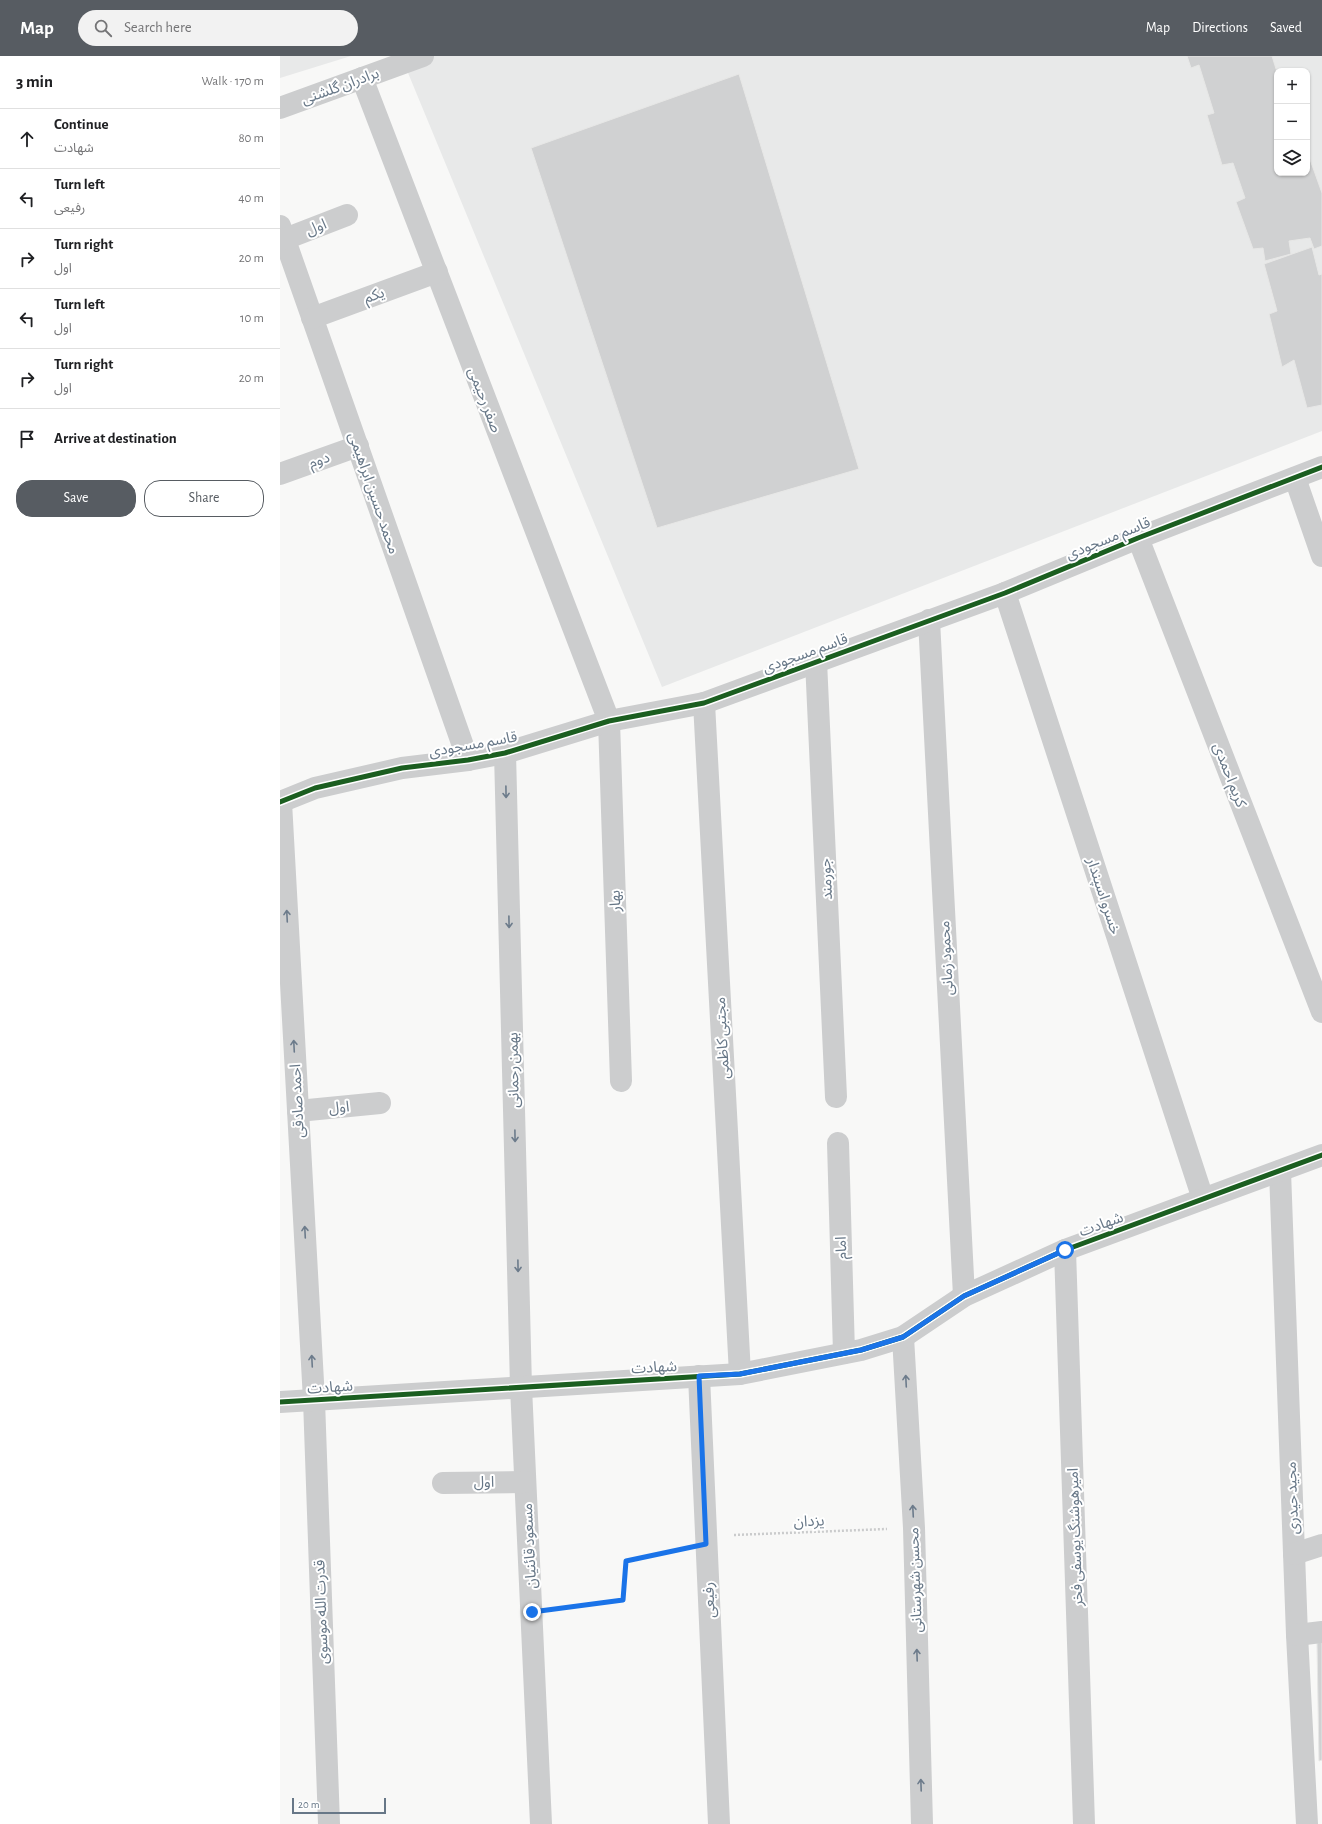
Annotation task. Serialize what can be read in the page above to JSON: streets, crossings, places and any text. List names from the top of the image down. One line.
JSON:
{"streets":{"street":["برادران گلشنی","اول","یکم","صفر رحیمی","دوم","محمد حسین ابراهیمی","قاسم مسجودی","کریم احمدی","جورمند","خسرو اسپندار","بهار","محمود زمانی","مجتبی کاظمی","بهمن رحمانی","احمد صادقی","شهادت","امام","مجید حیدری","امیرهوشنگ یوسفی فخر","مسعود قائنیان","محسن شهرستانی","رفیعی","قدرت الله موسوی"],"path":["یزدان"]},"crossings":[["برادران گلشنی","صفر رحیمی"],["اول","محمد حسین ابراهیمی"],["اول","احمد صادقی"],["اول","مسعود قائنیان"],["یکم","صفر رحیمی"],["یکم","محمد حسین ابراهیمی"],["صفر رحیمی","قاسم مسجودی"],["صفر رحیمی","بهار"],["دوم","محمد حسین ابراهیمی"],["محمد حسین ابراهیمی","قاسم مسجودی"],["قاسم مسجودی","کریم احمدی"],["قاسم مسجودی","جورمند"],["قاسم مسجودی","خسرو اسپندار"],["قاسم مسجودی","بهار"],["قاسم مسجودی","محمود زمانی"],["قاسم مسجودی","مجتبی کاظمی"],["قاسم مسجودی","بهمن رحمانی"],["قاسم مسجودی","احمد صادقی"],["خسرو اسپندار","شهادت"],["محمود زمانی","شهادت"],["مجتبی کاظمی","شهادت"],["بهمن رحمانی","شهادت"],["بهمن رحمانی","مسعود قائنیان"],["احمد صادقی","شهادت"],["احمد صادقی","قدرت الله موسوی"],["شهادت","امام"],["شهادت","مجید حیدری"],["شهادت","امیرهوشنگ یوسفی فخر"],["شهادت","مسعود قائنیان"],["شهادت","محسن شهرستانی"],["شهادت","رفیعی"],["شهادت","قدرت الله موسوی"],["یزدان","محسن شهرستانی"],["یزدان","رفیعی"]],"one_way":["بهمن رحمانی","احمد صادقی","محسن شهرستانی"],"scale_bar":"20 m","page":{"header":"Map","search":"Search here","nav":["Map","Directions","Saved"],"heading":["3 min","Walk · 170 m"],"map_buttons":["+","−"],"list":[["Continue","شهادت","80 m"],["Turn left","رفیعی","40 m"],["Turn right","اول","20 m"],["Turn left","اول","10 m"],["Turn right","اول","20 m"],"Arrive at destination"],"buttons":["Save","Share"],"scale":"20 m"}}
